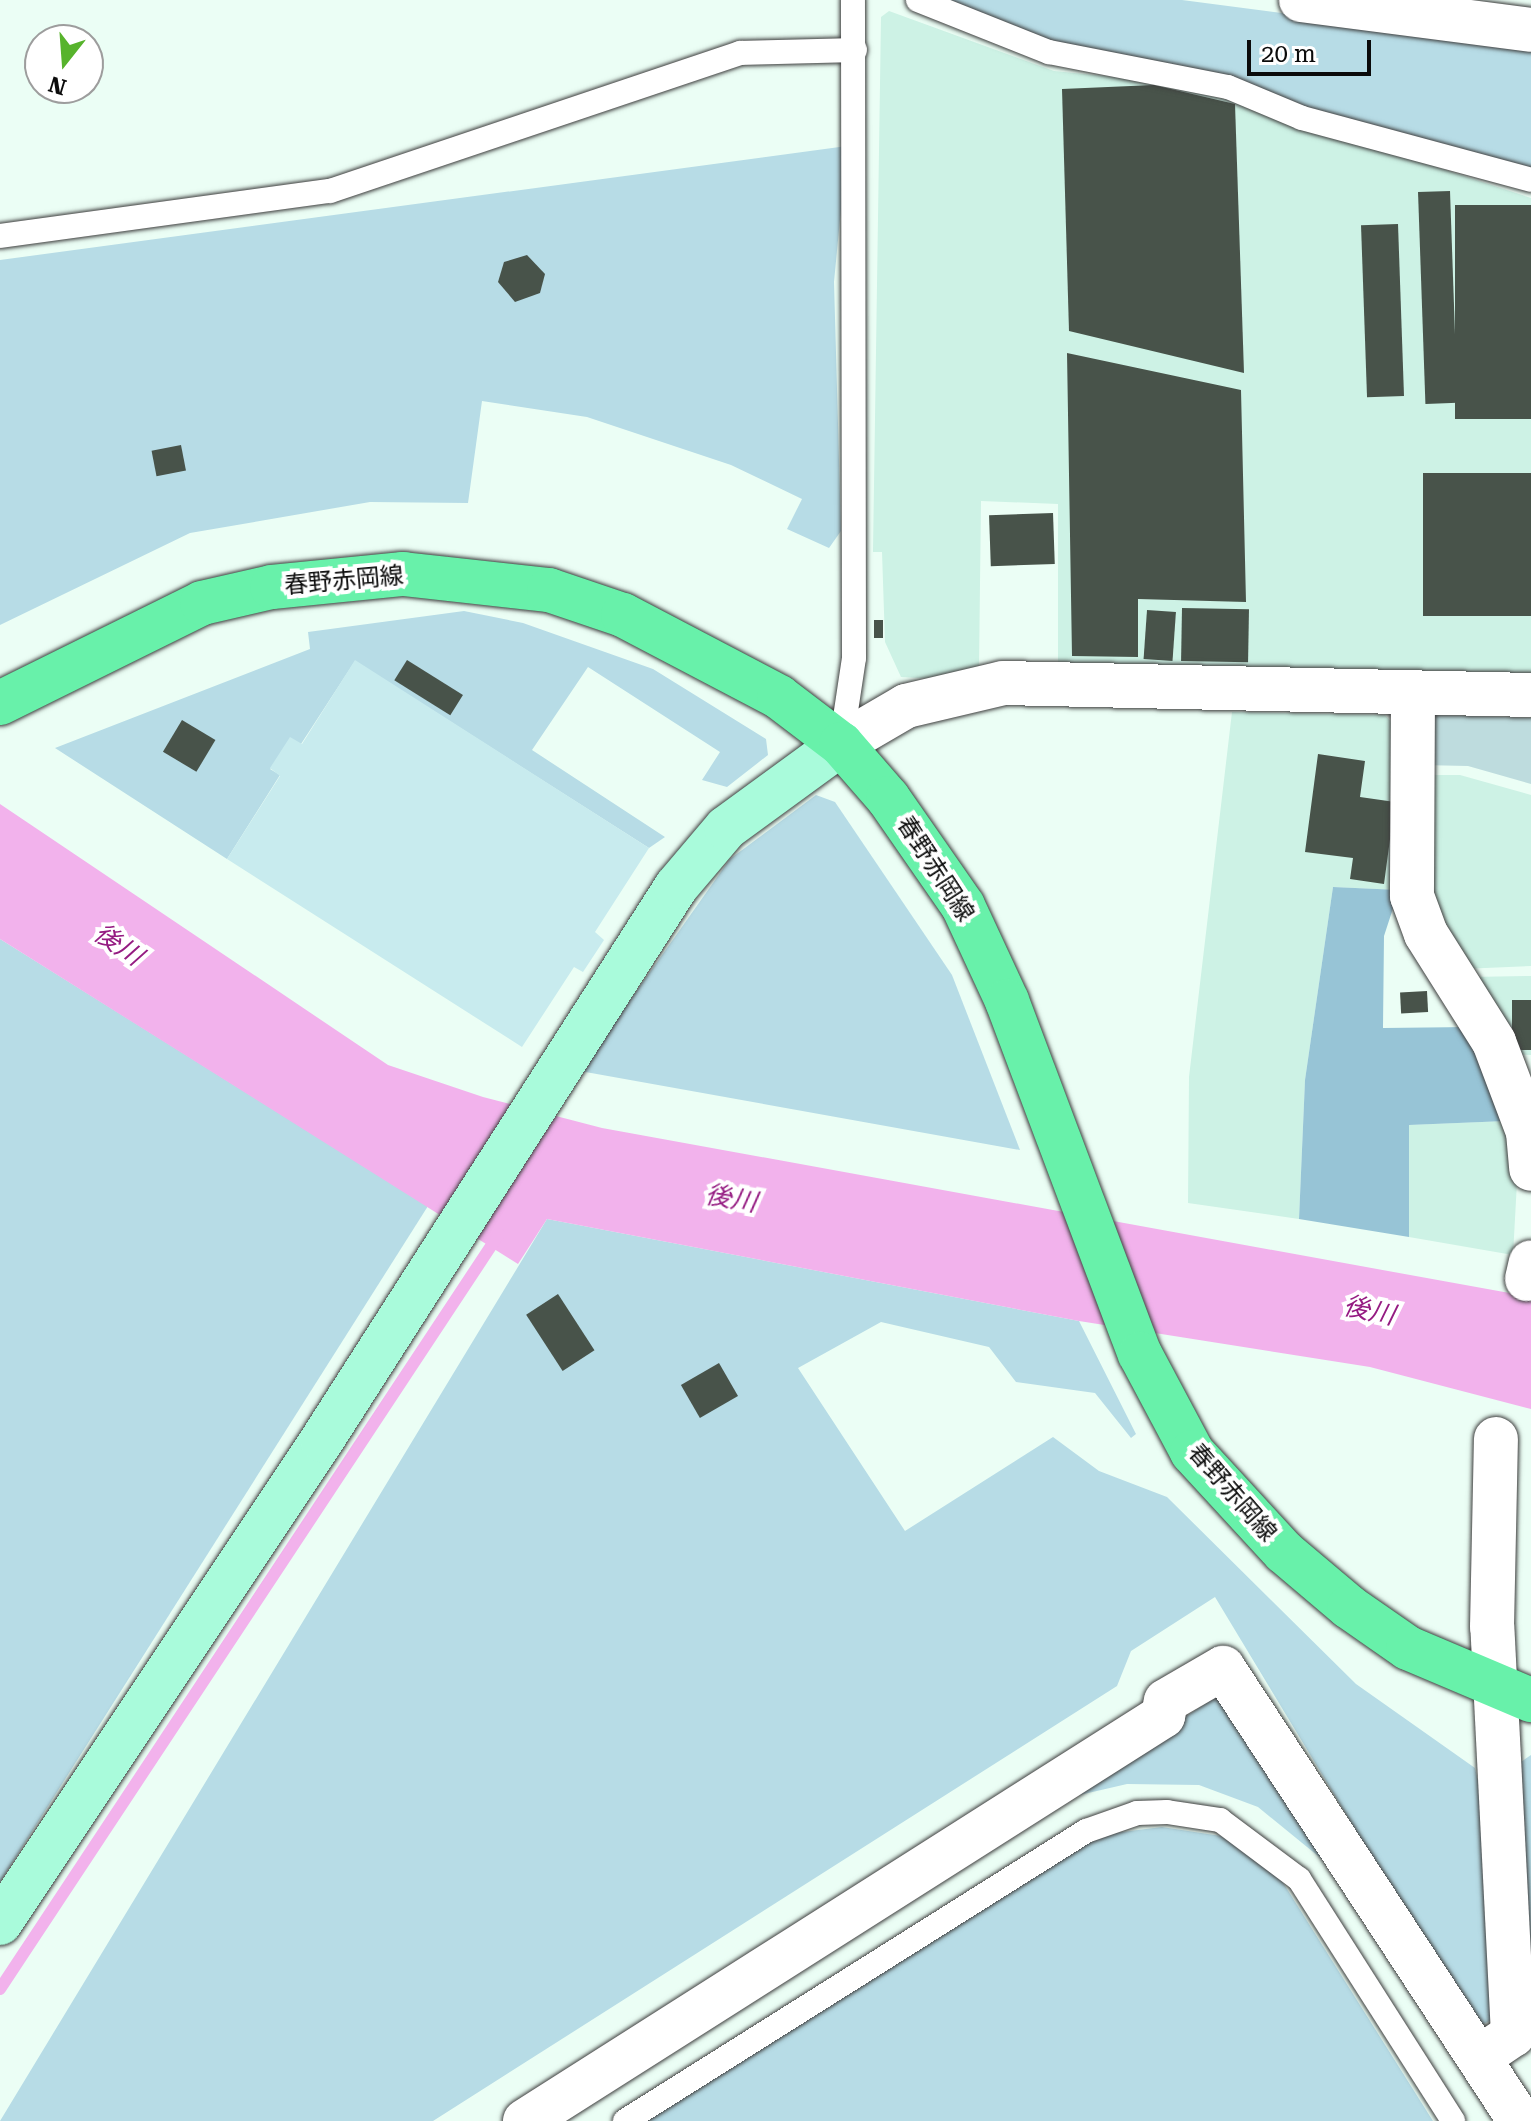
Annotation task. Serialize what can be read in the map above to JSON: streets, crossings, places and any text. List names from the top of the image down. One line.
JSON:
{"streets":{"main road":["春野赤岡線"]},"water":["後川"],"scale_bar":"20 m","north":"bottom"}
